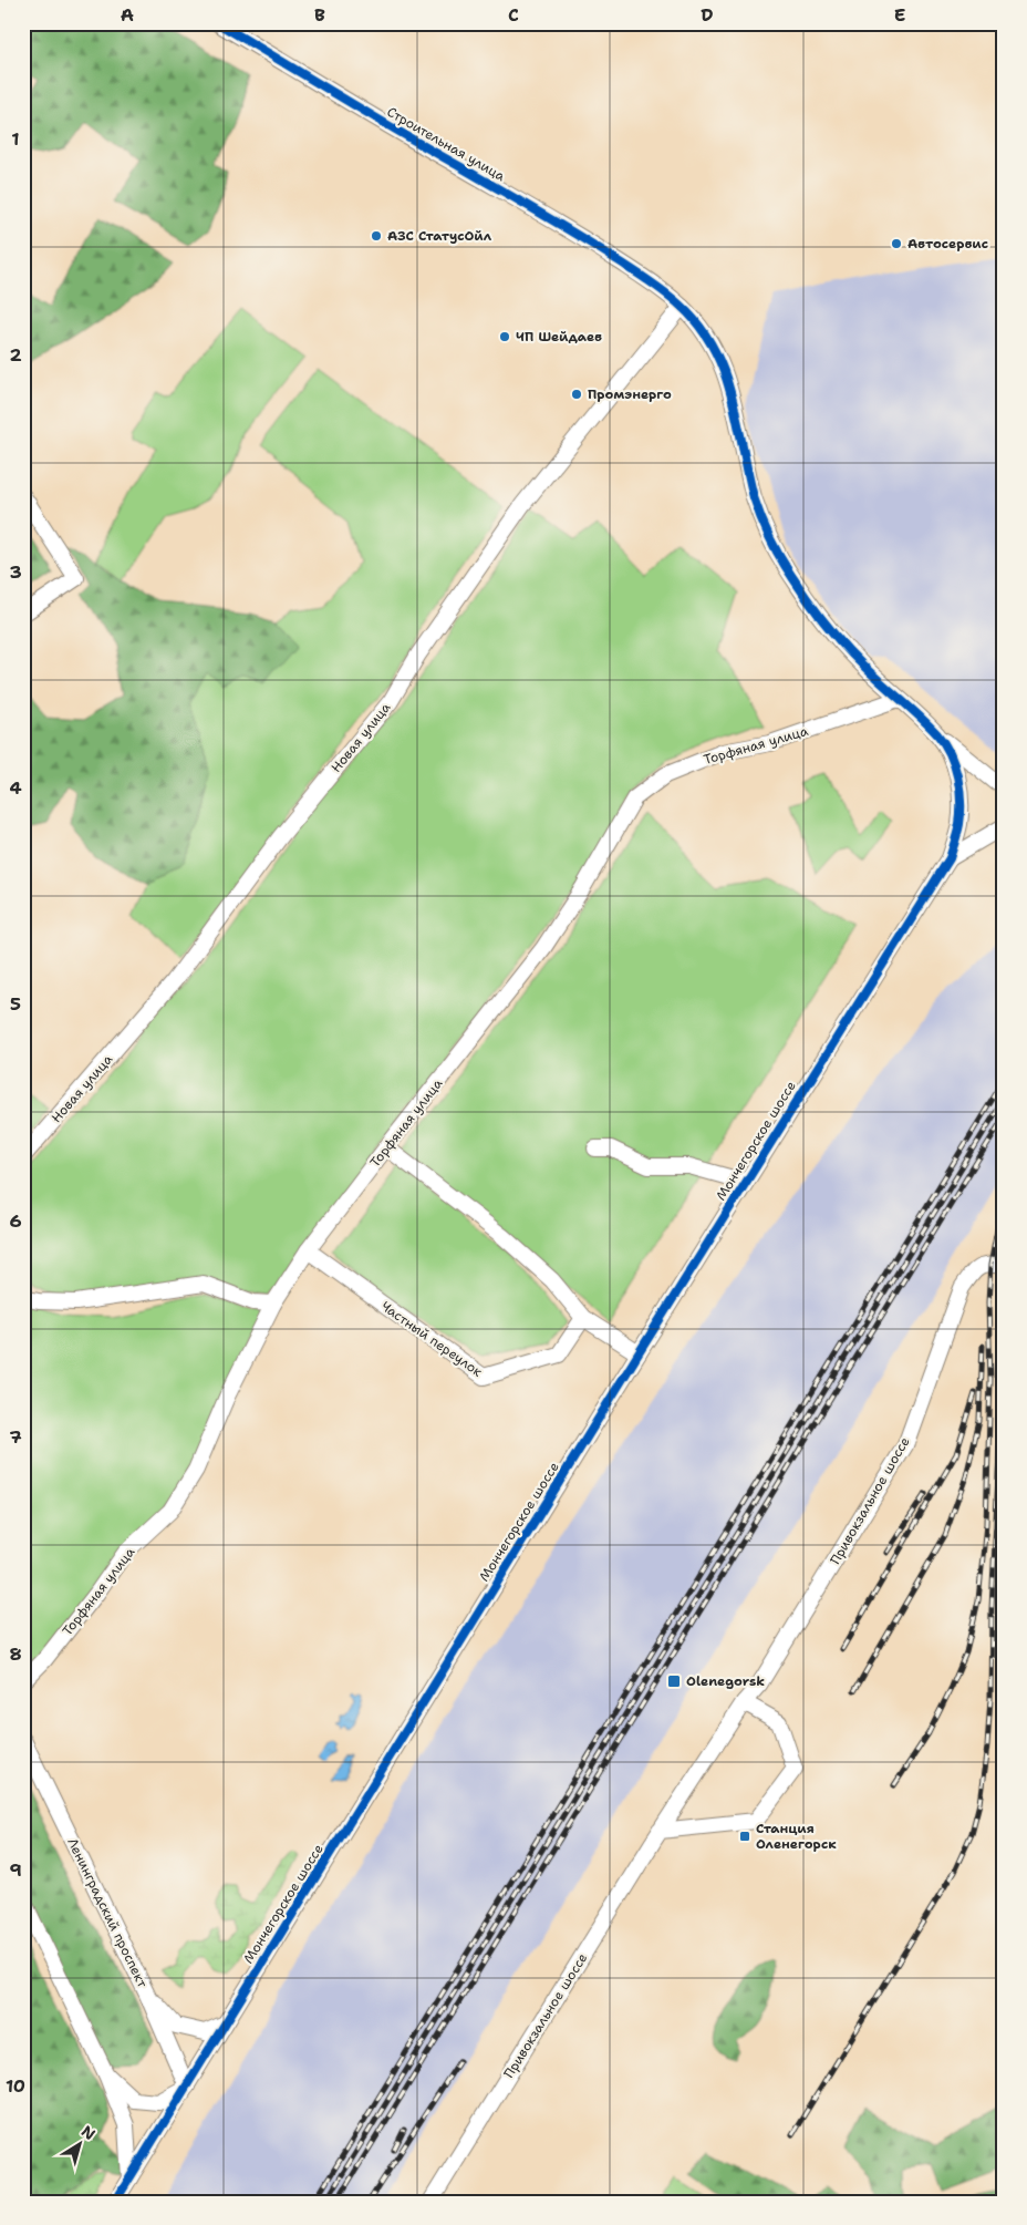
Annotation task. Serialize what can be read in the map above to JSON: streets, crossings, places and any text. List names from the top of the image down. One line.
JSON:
{"streets":{"street":["Строительная улица","Новая улица","Торфяная улица","Мончегорское шоссе","Частный переулок","Привокзальное шоссе","Ленинградский проспект"]},"crossings":[["Строительная улица","Новая улица"],["Строительная улица","Торфяная улица"],["Торфяная улица","Частный переулок"],["Мончегорское шоссе","Ленинградский проспект"]],"places":{"other":["АЗС СтатусОйл","Автосервис","ЧП Шейдаев","Промэнерго"],"transit":["Olenegorsk","Станция Оленегорск"]},"north":"top right","grid":{"columns":["A","B","C","D","E"],"rows":["1","2","3","4","5","6","7","8","9","10"]}}
